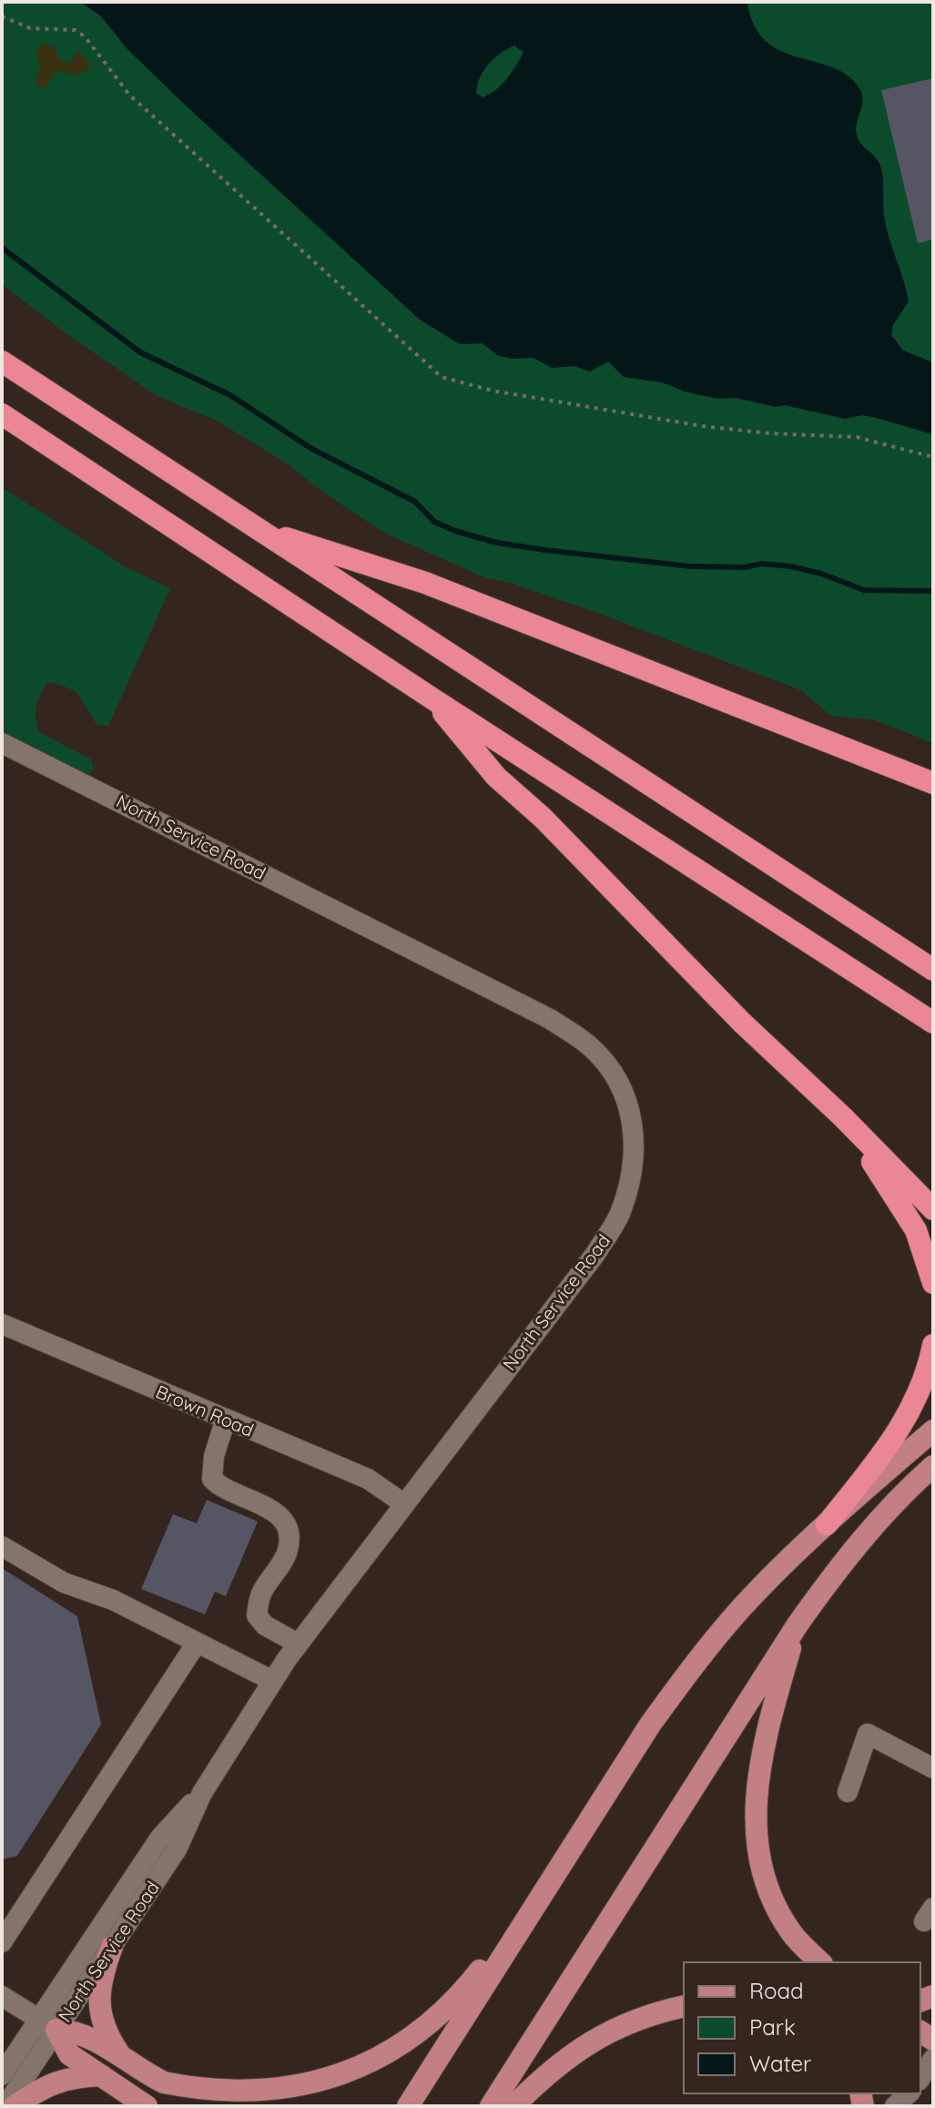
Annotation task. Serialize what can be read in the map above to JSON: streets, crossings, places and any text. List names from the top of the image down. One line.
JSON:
{"streets":{"street":["North Service Road","Brown Road"]},"crossings":[["North Service Road","Brown Road"]],"legend":["Road","Park","Water"]}
